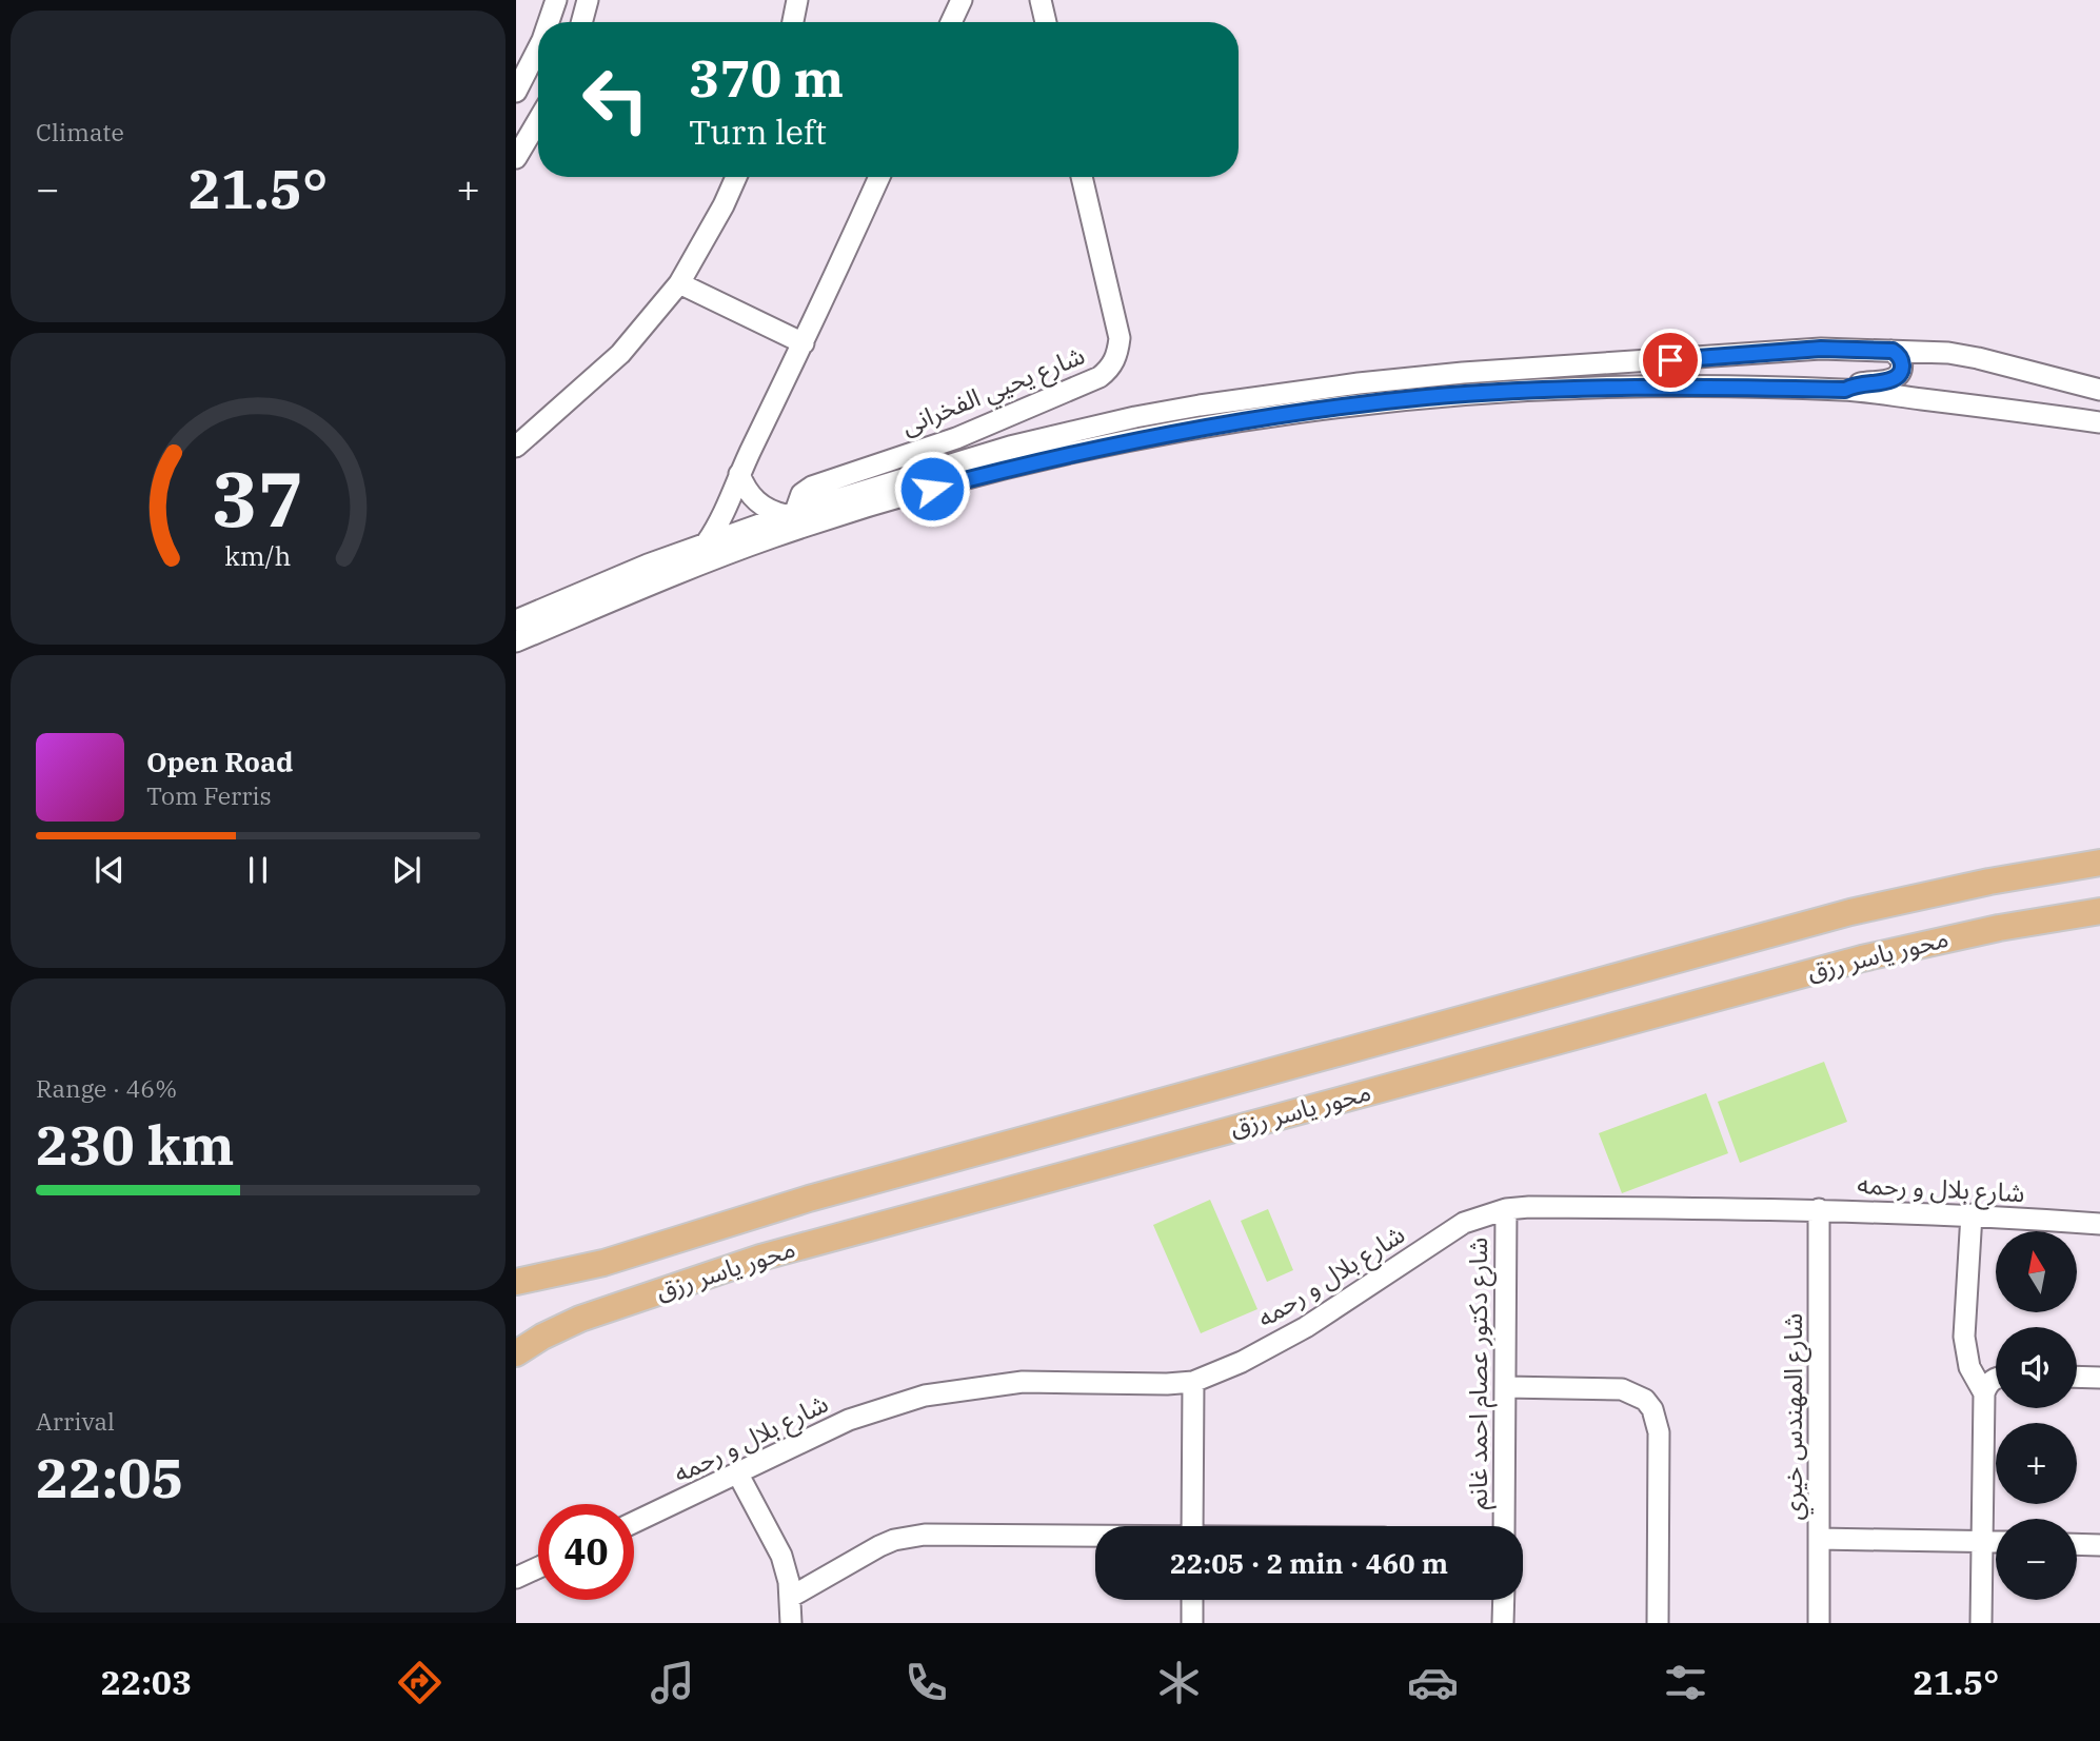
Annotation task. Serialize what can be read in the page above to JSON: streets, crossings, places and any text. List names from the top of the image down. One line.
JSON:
{"streets":{"main road":["محور ياسر رزق"],"street":["شارع يحيي الفخرانى","شارع بلال و رحمه","شارع دكتور عصام احمد غانم","شارع المهندس خيري"]},"crossings":[["شارع بلال و رحمه","شارع دكتور عصام احمد غانم"],["شارع بلال و رحمه","شارع المهندس خيري"]],"north":"top","page":{"tile":["Climate",["Range · 46%","230 km"],["Arrival","22:05"]],"turn":["370 m","Turn left"],"heat":["−","21.5°","+"],"song":["Open Road","Tom Ferris"],"map_buttons":["+","−"],"limit":"40","trip":"22:05 · 2 min · 460 m","tabs":["22:03","21.5°"],"gauge":["37","km/h"]}}
